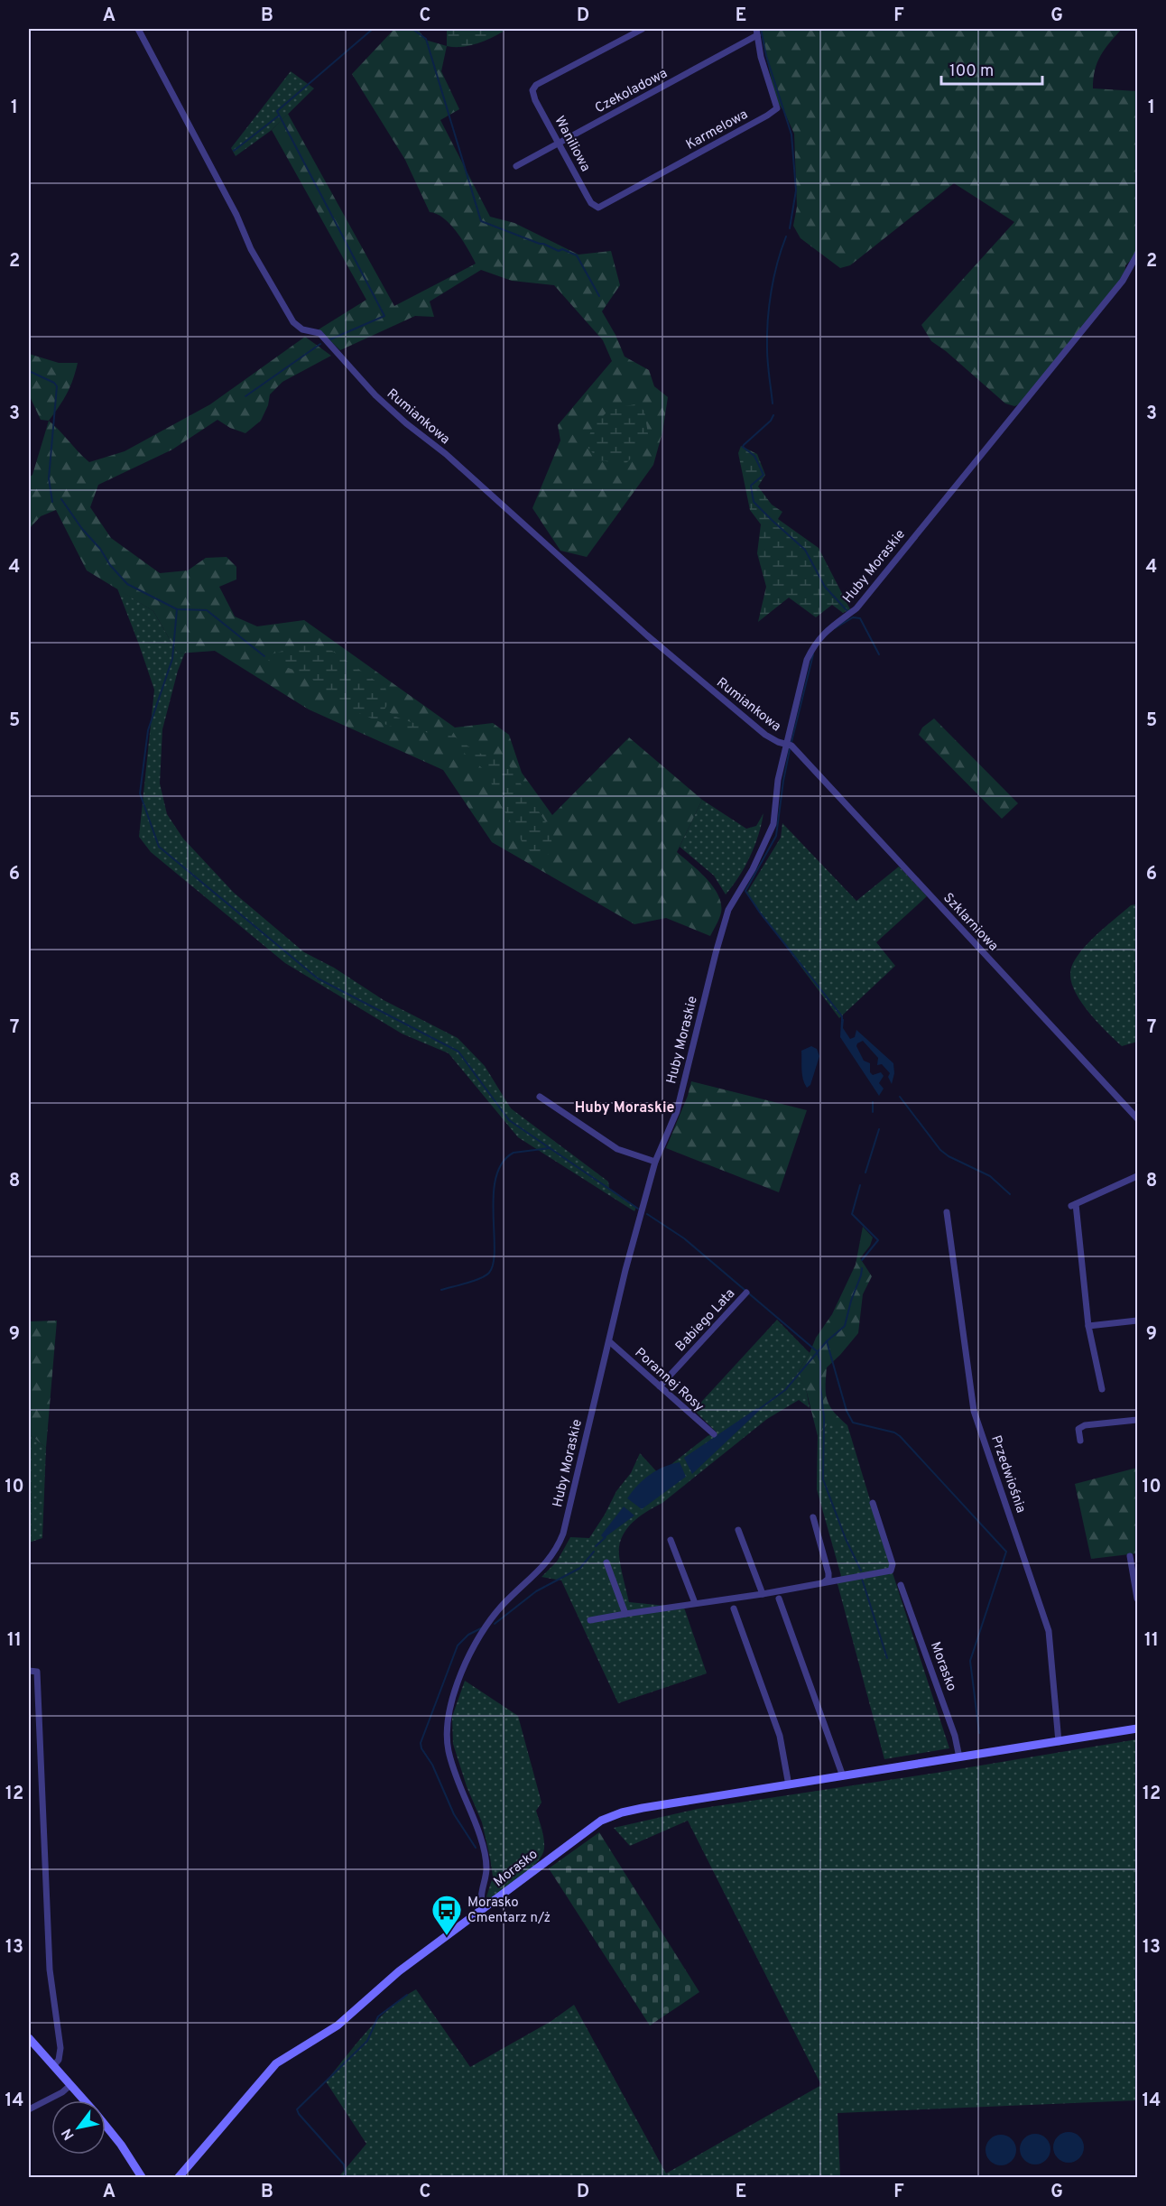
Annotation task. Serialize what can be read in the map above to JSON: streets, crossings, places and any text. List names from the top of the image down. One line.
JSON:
{"streets":{"street":["Czekoladowa","Karmelowa","Waniliowa","Rumiankowa","Huby Moraskie","Szklarniowa","Babiego Lata","Porannej Rosy","Przedwiośnia","Morasko"]},"crossings":[["Czekoladowa","Karmelowa"],["Czekoladowa","Waniliowa"],["Karmelowa","Waniliowa"],["Rumiankowa","Huby Moraskie"],["Rumiankowa","Szklarniowa"],["Huby Moraskie","Szklarniowa"],["Huby Moraskie","Porannej Rosy"],["Huby Moraskie","Morasko"],["Babiego Lata","Porannej Rosy"],["Przedwiośnia","Morasko"]],"districts":["Huby Moraskie"],"places":{"bus stop":["Morasko Cmentarz n/ż"]},"scale_bar":"100 m","north":"bottom left","grid":{"columns":["A","B","C","D","E","F","G"],"rows":["1","2","3","4","5","6","7","8","9","10","11","12","13","14"]}}
